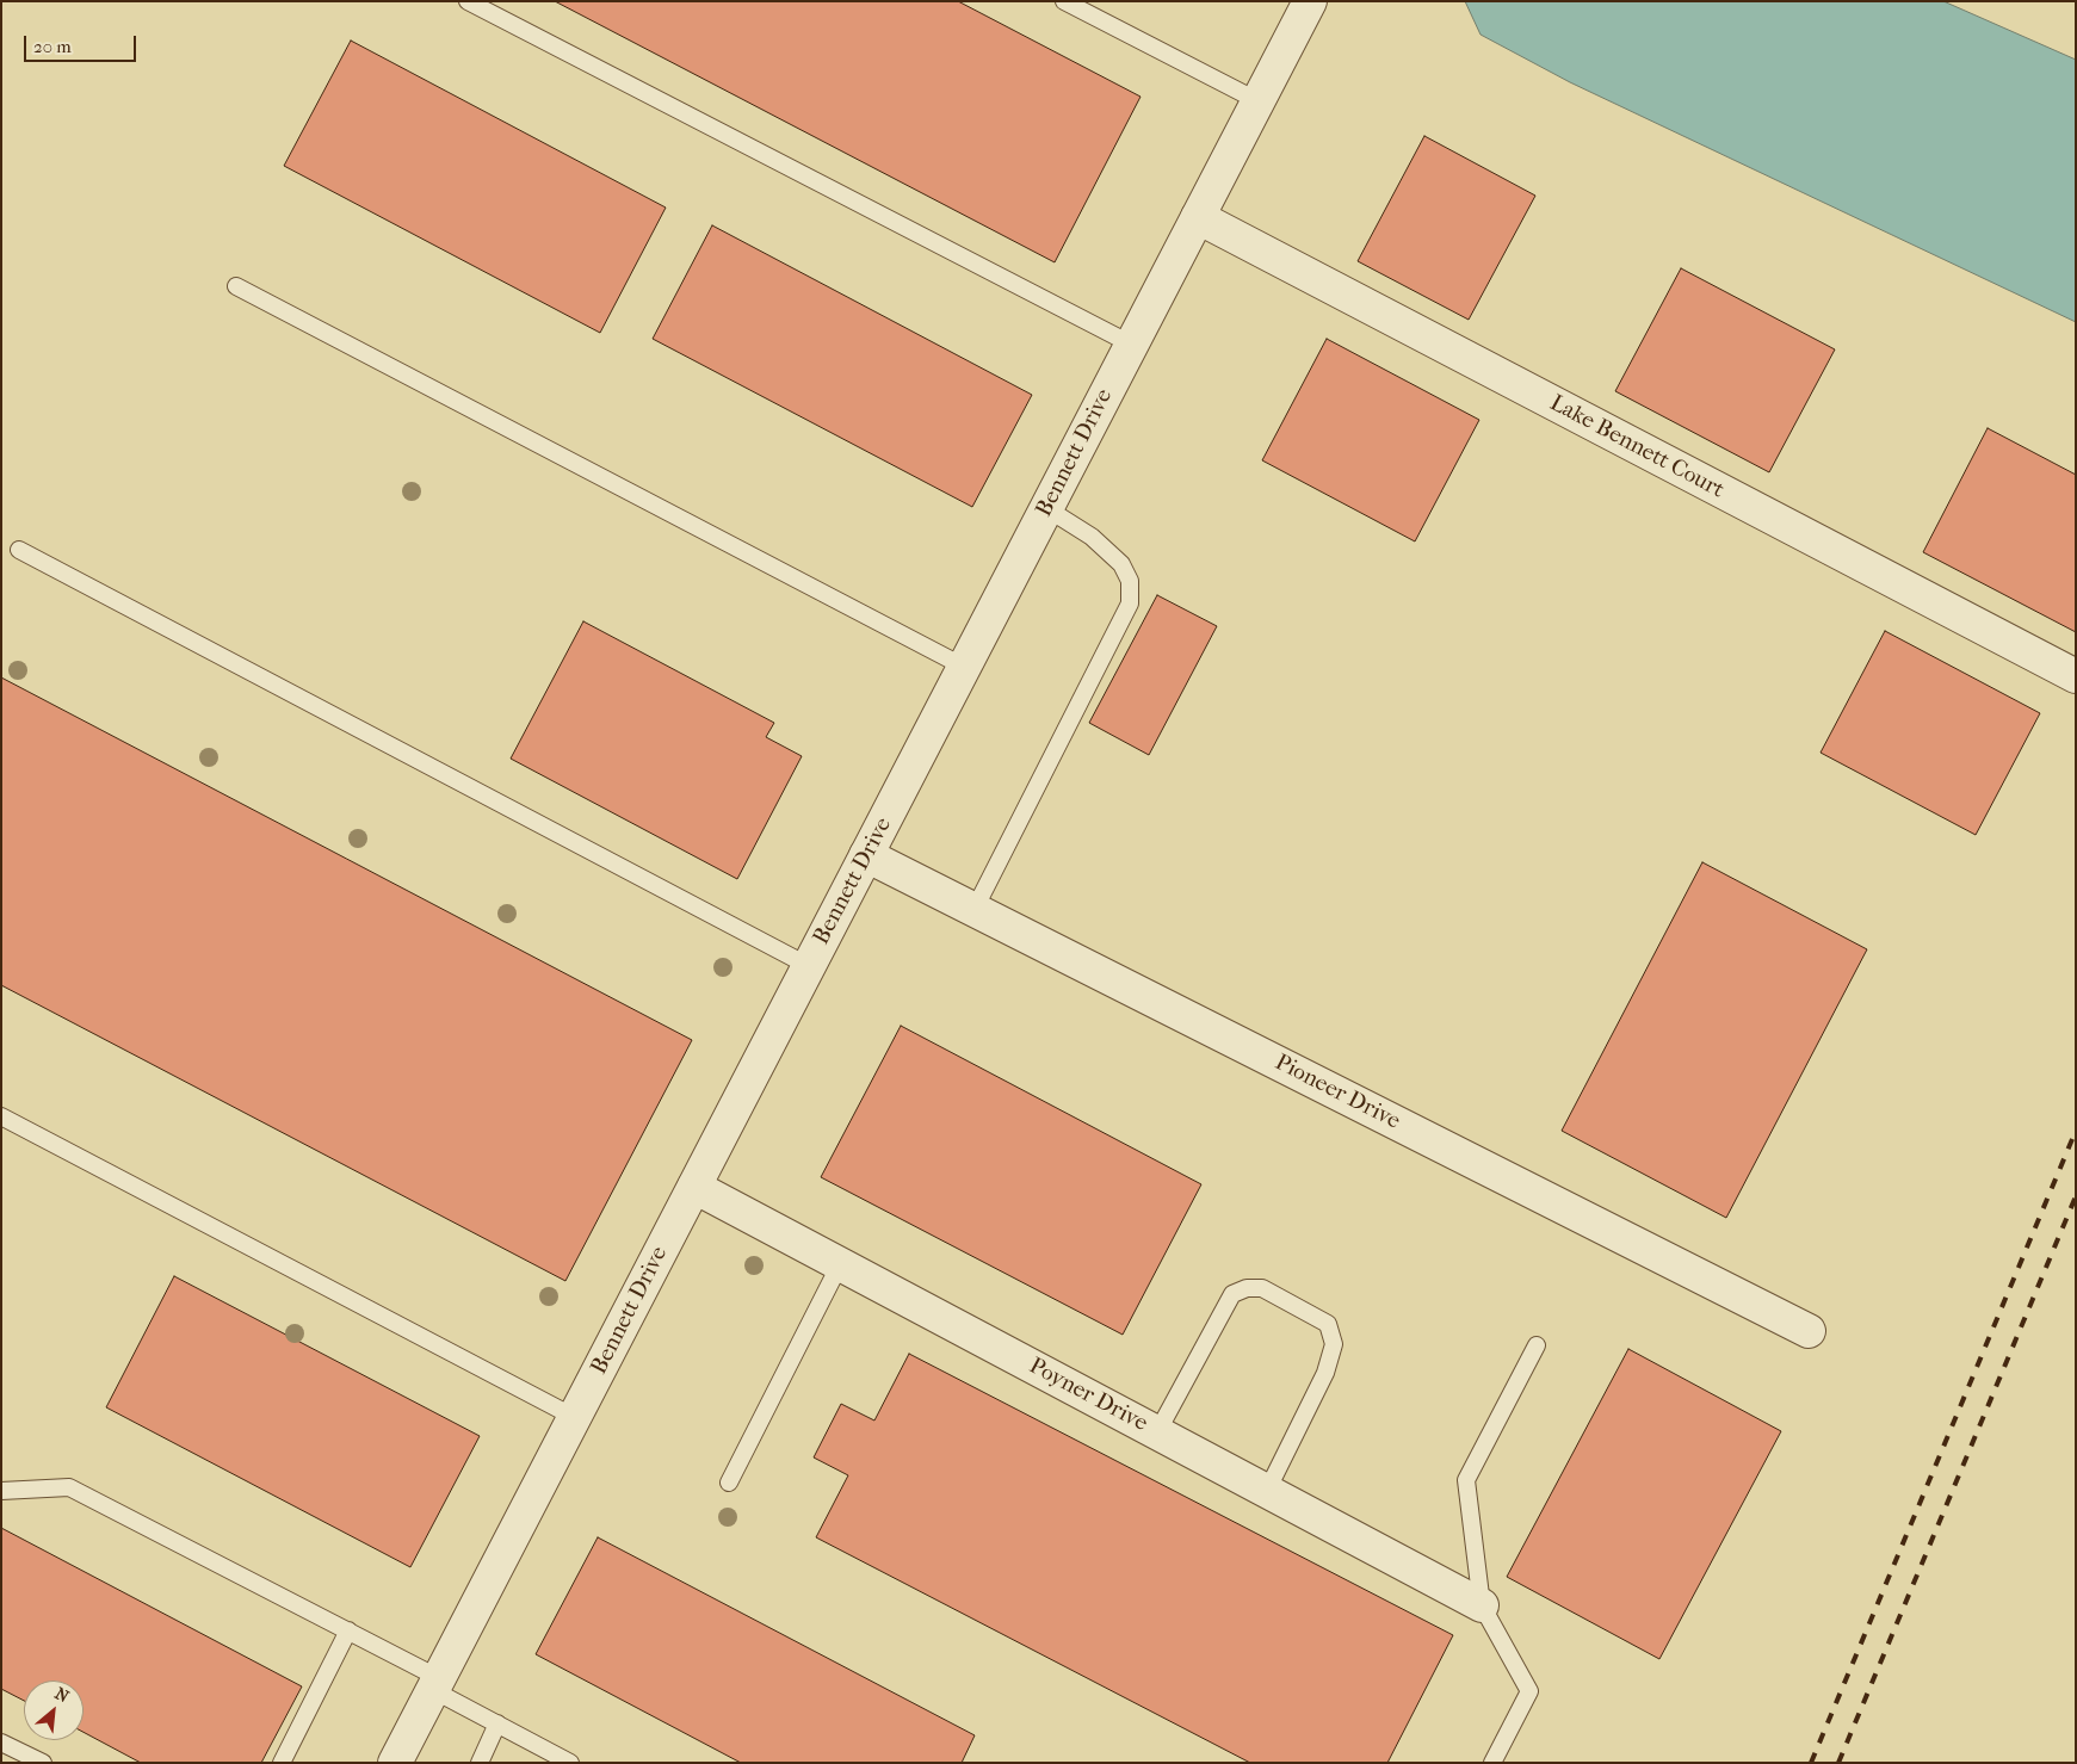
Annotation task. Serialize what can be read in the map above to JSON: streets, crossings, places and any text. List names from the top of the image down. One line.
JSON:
{"streets":{"street":["Lake Bennett Court","Bennett Drive","Pioneer Drive","Poyner Drive"]},"crossings":[["Lake Bennett Court","Bennett Drive"],["Bennett Drive","Pioneer Drive"],["Bennett Drive","Poyner Drive"]],"scale_bar":"20 m","north":"top right"}
